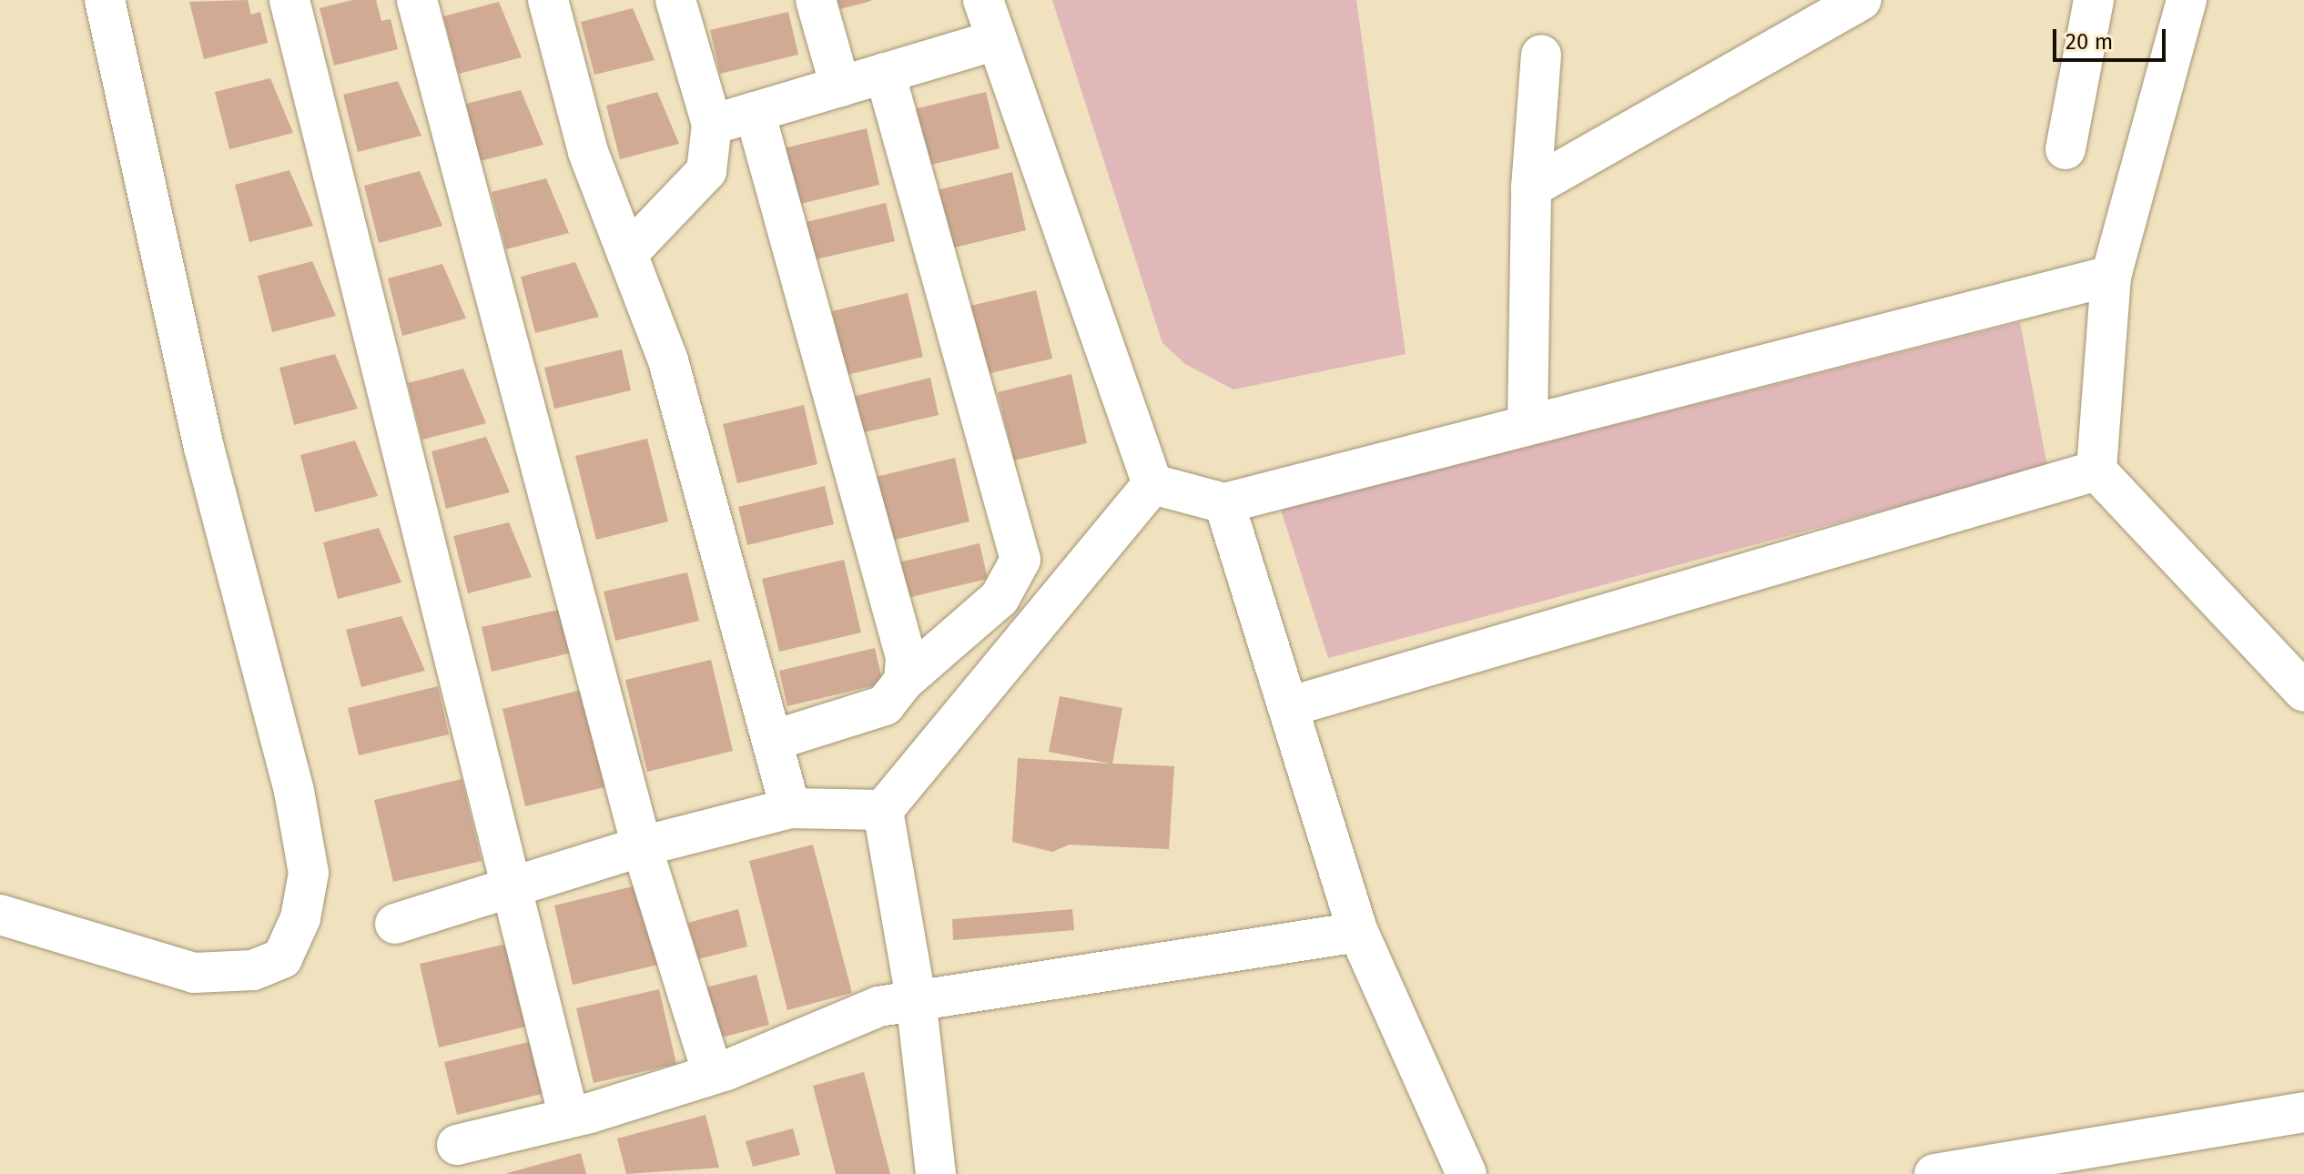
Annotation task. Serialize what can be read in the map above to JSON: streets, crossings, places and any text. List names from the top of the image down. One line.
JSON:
{"scale_bar":"20 m"}
